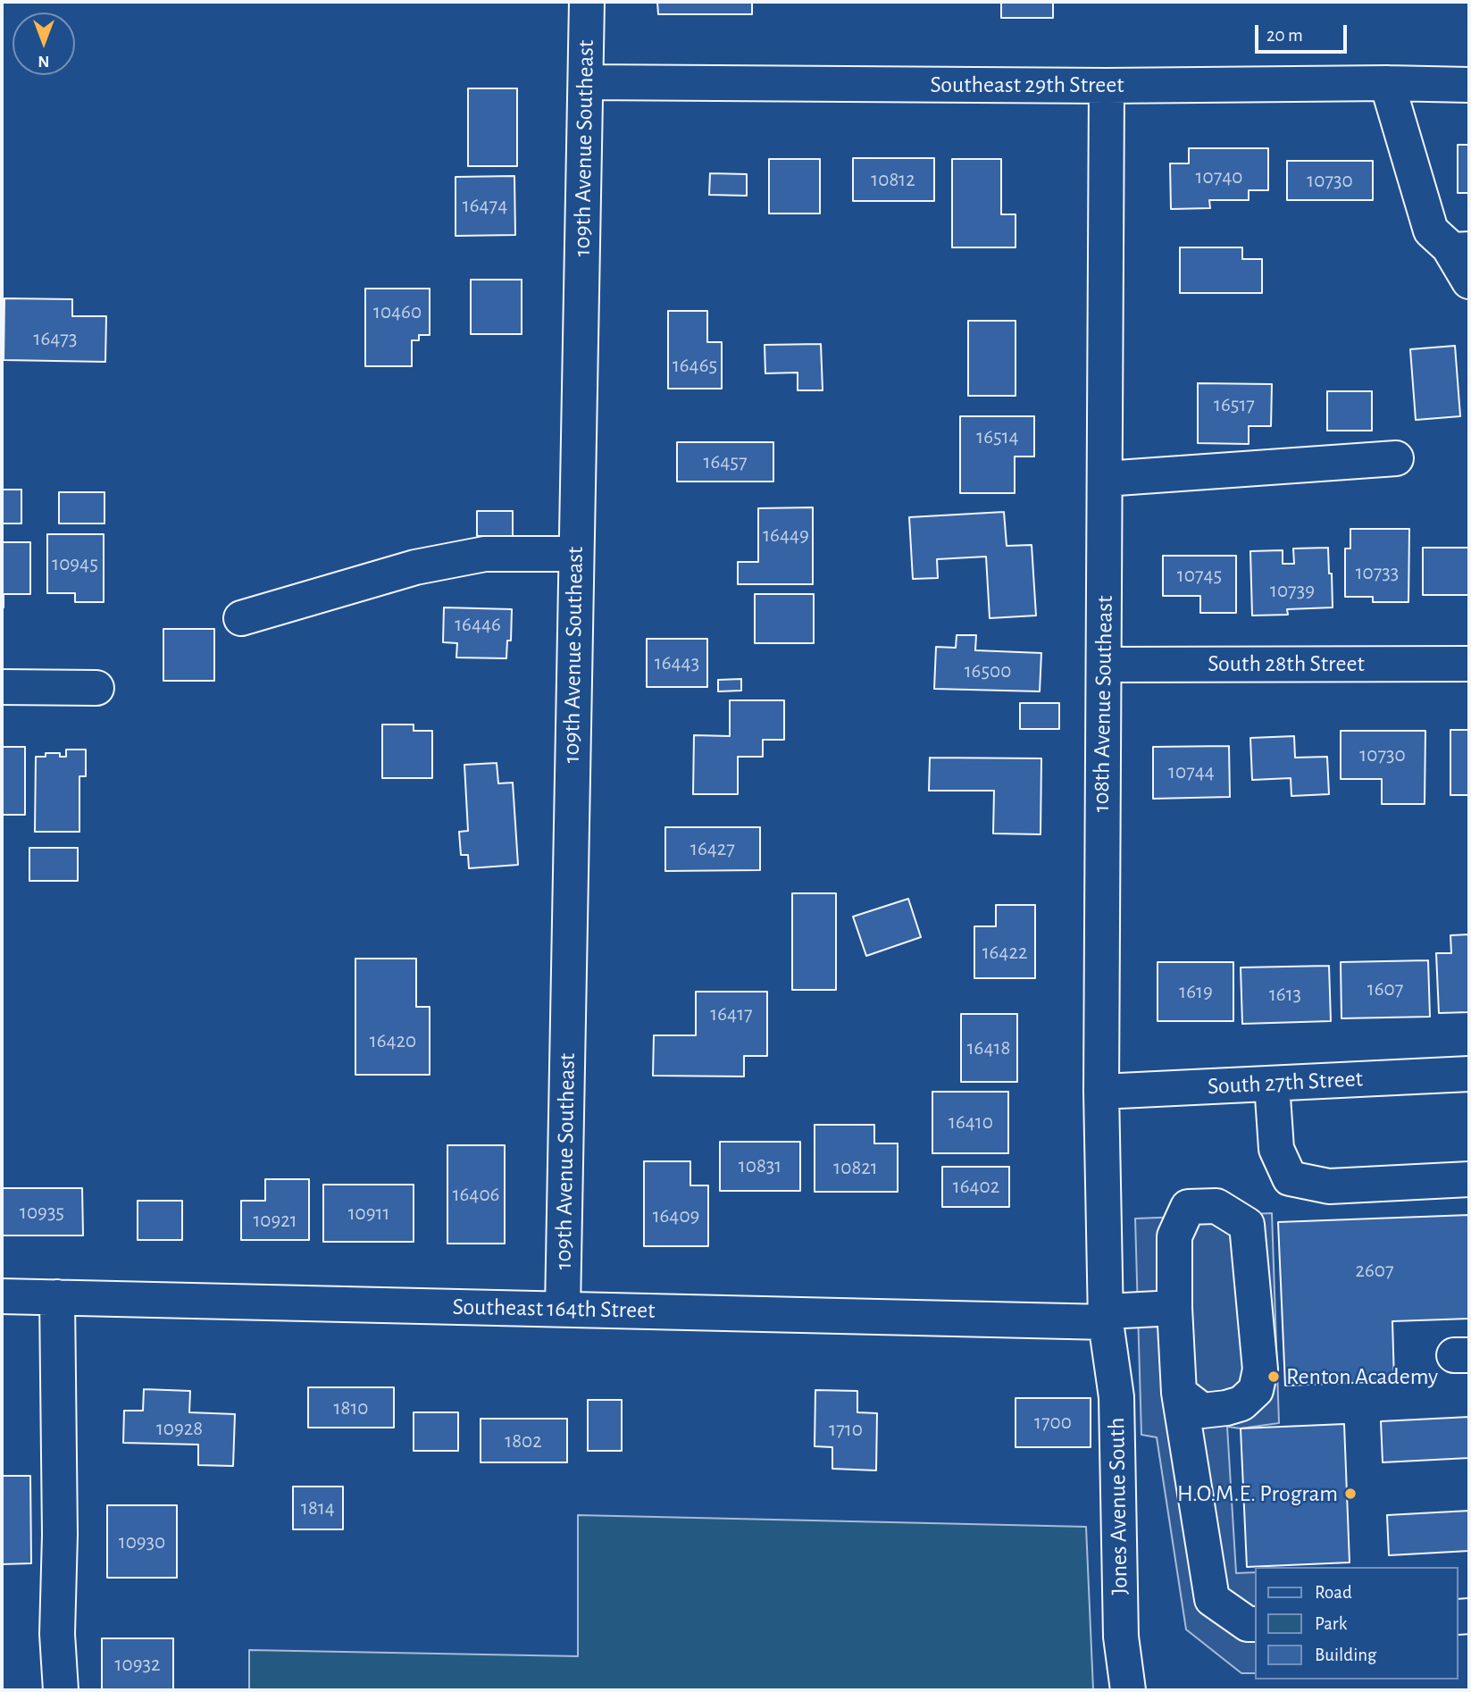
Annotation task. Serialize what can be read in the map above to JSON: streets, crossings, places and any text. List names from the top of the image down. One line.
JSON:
{"streets":{"street":["Southeast 29th Street","109th Avenue Southeast","South 28th Street","108th Avenue Southeast","South 27th Street","Southeast 164th Street","Jones Avenue South"]},"crossings":[["Southeast 29th Street","109th Avenue Southeast"],["Southeast 29th Street","108th Avenue Southeast"],["109th Avenue Southeast","Southeast 164th Street"],["South 28th Street","108th Avenue Southeast"],["108th Avenue Southeast","South 27th Street"],["108th Avenue Southeast","Southeast 164th Street"],["108th Avenue Southeast","Jones Avenue South"],["Southeast 164th Street","Jones Avenue South"]],"places":["Renton Academy","H.O.M.E. Program"],"house_numbers":["10740","10812","10730","16474","10460","16473","16465","16517","16514","16457","16449","10945","10733","10745","10739","16446","16443","16500","10730","10744","16427","16422","1607","1619","1613","16417","16420","16418","16410","10831","10821","16402","16406","10935","10911","16409","10921","2607","1810","1700","10928","1710","1802","1814","10930","10932"],"legend":["Road","Park","Building"],"scale_bar":"20 m","north":"bottom"}
